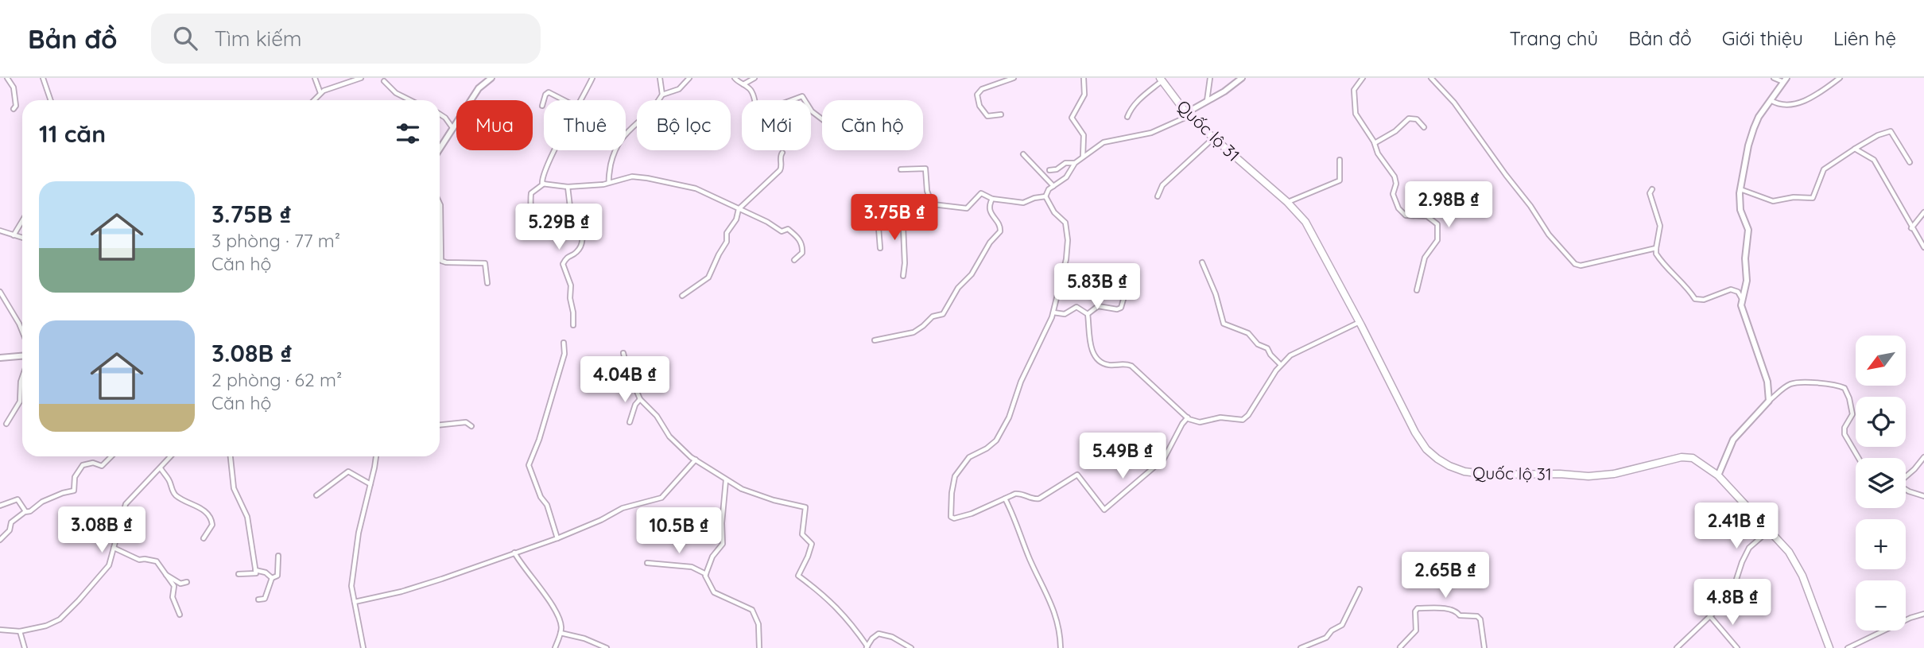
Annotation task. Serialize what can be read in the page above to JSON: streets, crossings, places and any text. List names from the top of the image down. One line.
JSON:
{"streets":{"highway":["Quốc lộ 31"]},"north":"bottom left","page":{"header":"Bản đồ","search":"Tìm kiếm","nav":["Trang chủ","Bản đồ","Giới thiệu","Liên hệ"],"chip":["Mua","Thuê","Bộ lọc","Mới","Căn hộ"],"heading":"11 căn","list":[{"name":"3.75B ₫","note":"3 phòng · 77 m² · Căn hộ"},{"name":"3.08B ₫","note":"2 phòng · 62 m² · Căn hộ"}],"price":["2.98B ₫","3.75B ₫","5.29B ₫","5.83B ₫","4.04B ₫","5.49B ₫","2.41B ₫","3.08B ₫","10.5B ₫","2.65B ₫","4.8B ₫"],"map_buttons":["+","−"]}}
